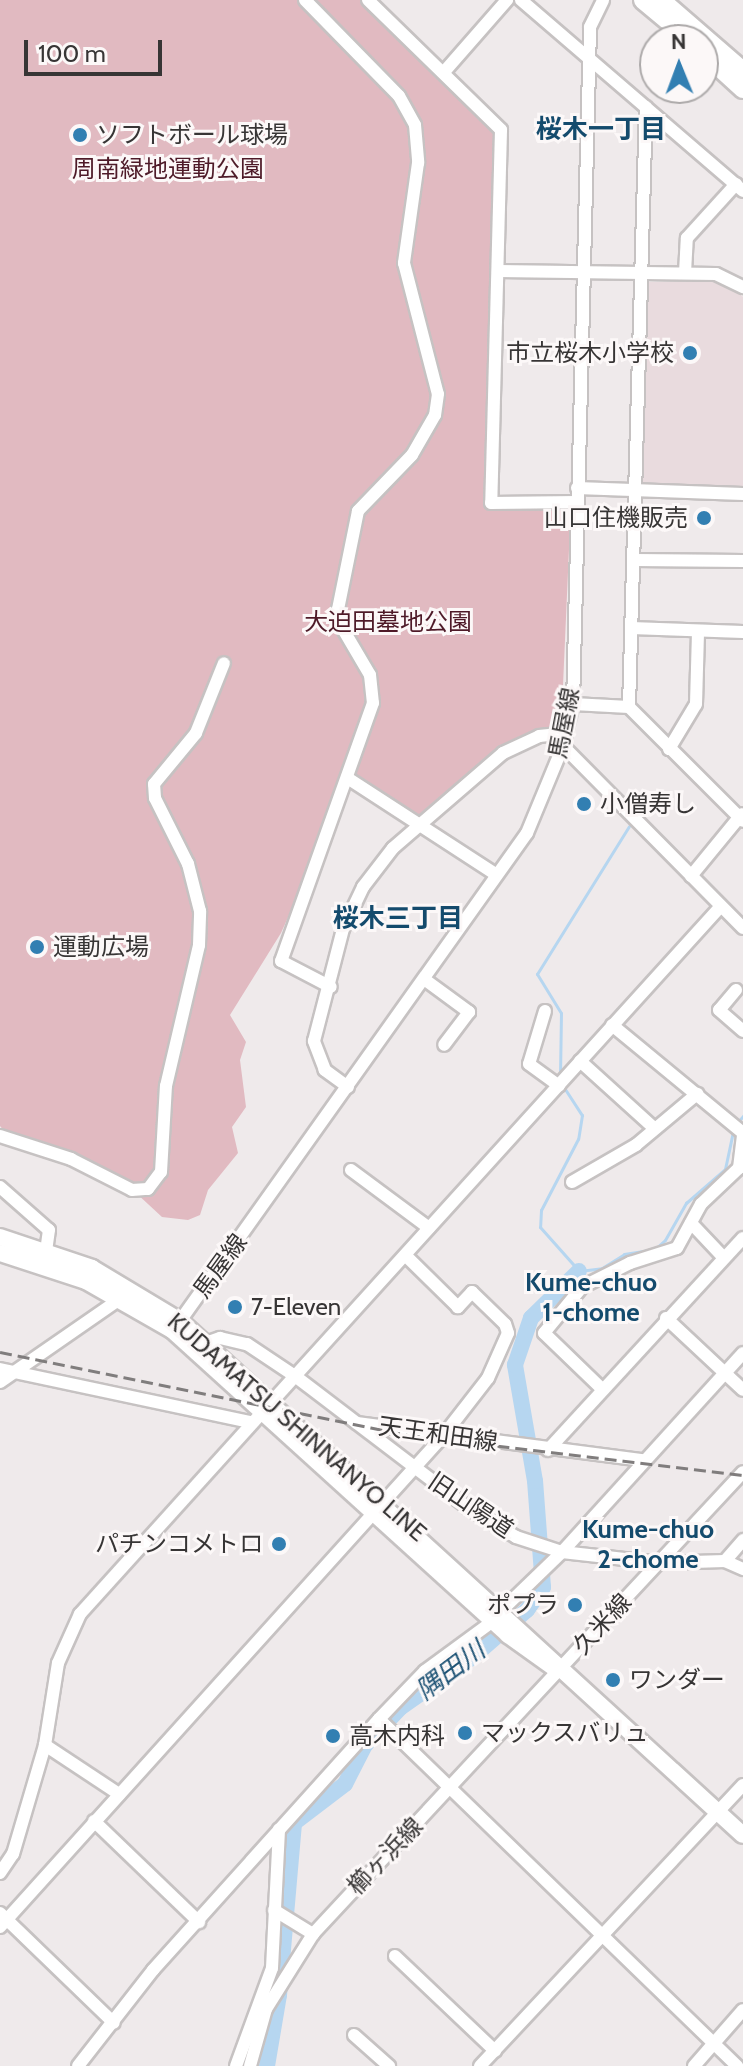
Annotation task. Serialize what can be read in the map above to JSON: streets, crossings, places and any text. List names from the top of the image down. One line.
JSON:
{"streets":{"main road":["KUDAMATSU SHINNANYO LINE"],"street":["馬屋線","天王和田線","旧山陽道","久米線","櫛ヶ浜線"]},"crossings":[["馬屋線","KUDAMATSU SHINNANYO LINE"],["KUDAMATSU SHINNANYO LINE","久米線"],["KUDAMATSU SHINNANYO LINE","櫛ヶ浜線"],["天王和田線","旧山陽道"],["旧山陽道","久米線"],["久米線","櫛ヶ浜線"]],"districts":["桜木一丁目","桜木三丁目","Kume-chuo 1-chome","Kume-chuo 2-chome"],"water":["隅田川"],"parks":["周南緑地運動公園","大迫田墓地公園"],"places":["ソフトボール球場","市立桜木小学校","山口住機販売","小僧寿し","運動広場","7-Eleven","パチンコメトロ","ポプラ","ワンダー","マックスバリュ","高木内科"],"scale_bar":"100 m","north":"top"}
